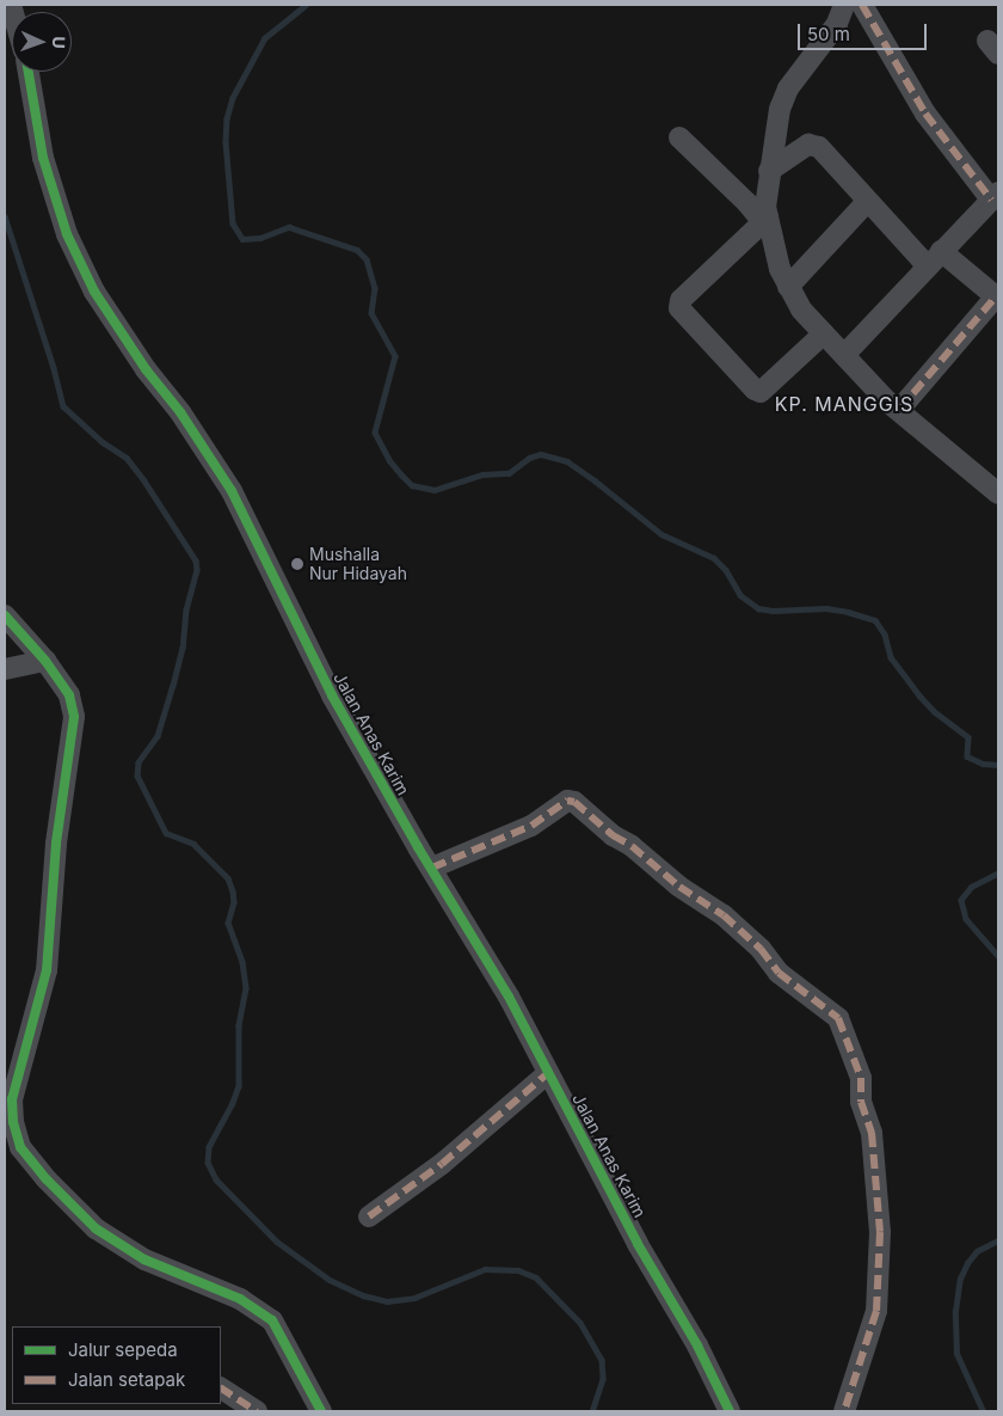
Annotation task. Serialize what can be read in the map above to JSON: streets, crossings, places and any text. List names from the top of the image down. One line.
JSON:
{"streets":{"street":["Jalan Anas Karim"]},"districts":["KP. MANGGIS"],"places":["Mushalla Nur Hidayah"],"legend":["Jalur sepeda","Jalan setapak"],"scale_bar":"50 m","north":"right"}
